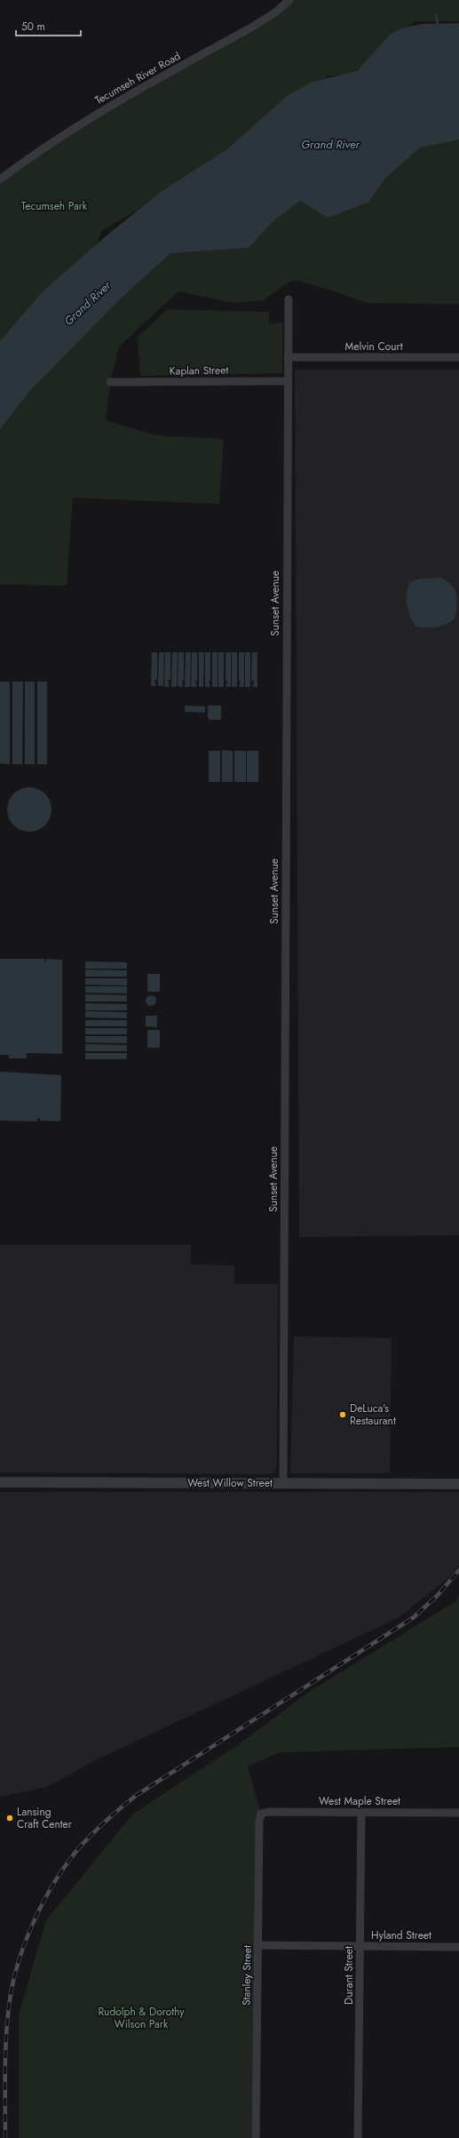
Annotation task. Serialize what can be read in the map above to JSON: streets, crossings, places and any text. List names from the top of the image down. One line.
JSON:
{"streets":{"street":["Tecumseh River Road","Melvin Court","Kaplan Street","Sunset Avenue","West Willow Street","West Maple Street","Hyland Street","Stanley Street","Durant Street"]},"crossings":[["Melvin Court","Sunset Avenue"],["Kaplan Street","Sunset Avenue"],["Sunset Avenue","West Willow Street"],["West Maple Street","Stanley Street"],["West Maple Street","Durant Street"],["Hyland Street","Stanley Street"],["Hyland Street","Durant Street"]],"water":["Grand River"],"parks":["Tecumseh Park","Rudolph & Dorothy Wilson Park"],"places":["DeLuca's Restaurant","Lansing Craft Center"],"scale_bar":"50 m"}
